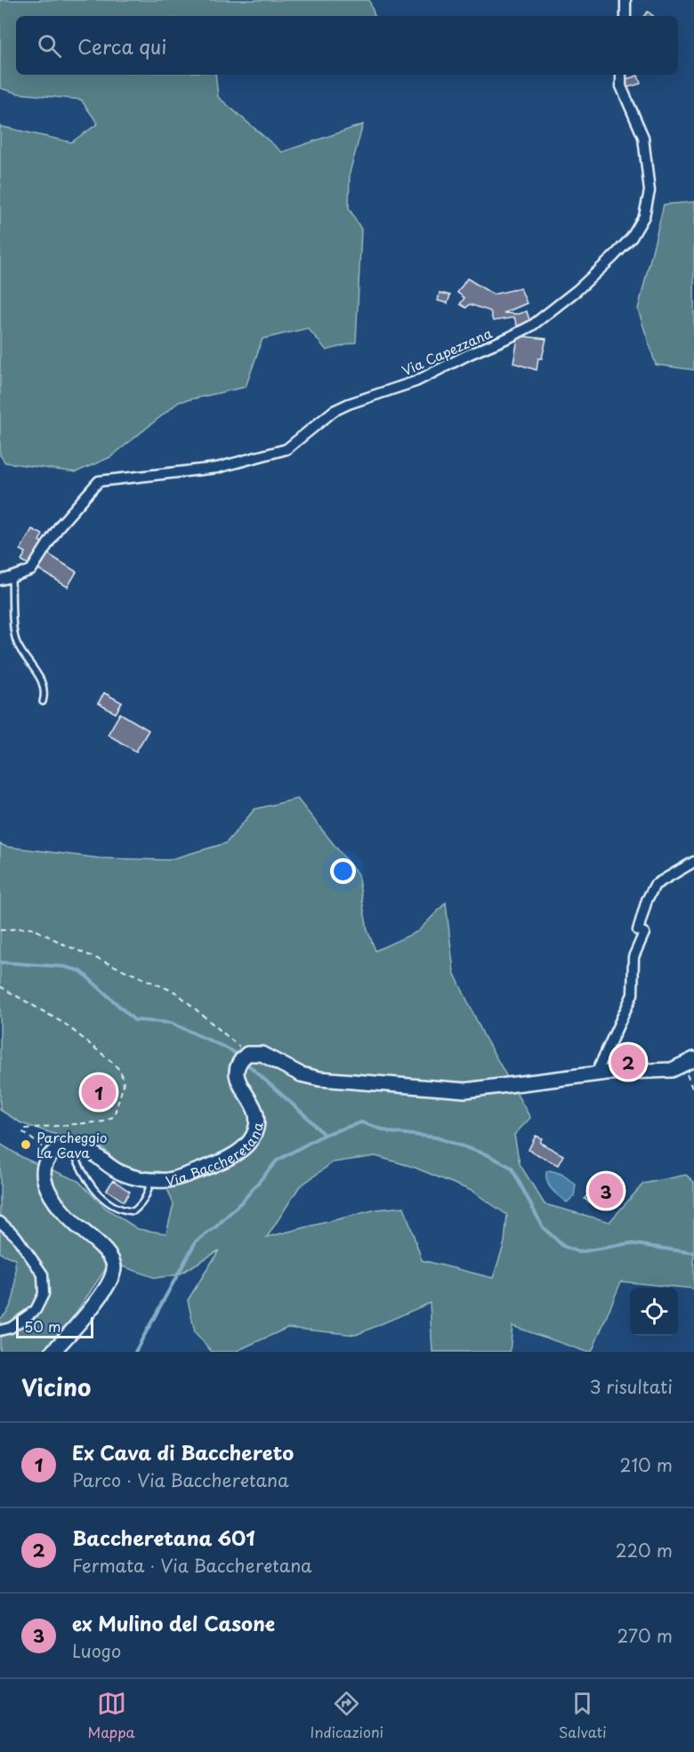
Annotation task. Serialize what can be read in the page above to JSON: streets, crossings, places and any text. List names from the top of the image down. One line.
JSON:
{"streets":{"street":["Via Capezzana","Via Baccheretana"]},"places":["Parcheggio La Cava"],"scale_bar":"50 m","page":{"search":"Cerca qui","pins":["2","1","3"],"scale":"50 m","heading":["Vicino","3 risultati"],"list":[{"mark":"1","name":"Ex Cava di Bacchereto","note":"Parco · Via Baccheretana","value":"210 m"},{"mark":"2","name":"Baccheretana 601","note":"Fermata · Via Baccheretana","value":"220 m"},{"mark":"3","name":"ex Mulino del Casone","note":"Luogo","value":"270 m"}],"nav":["Mappa","Indicazioni","Salvati"]}}
